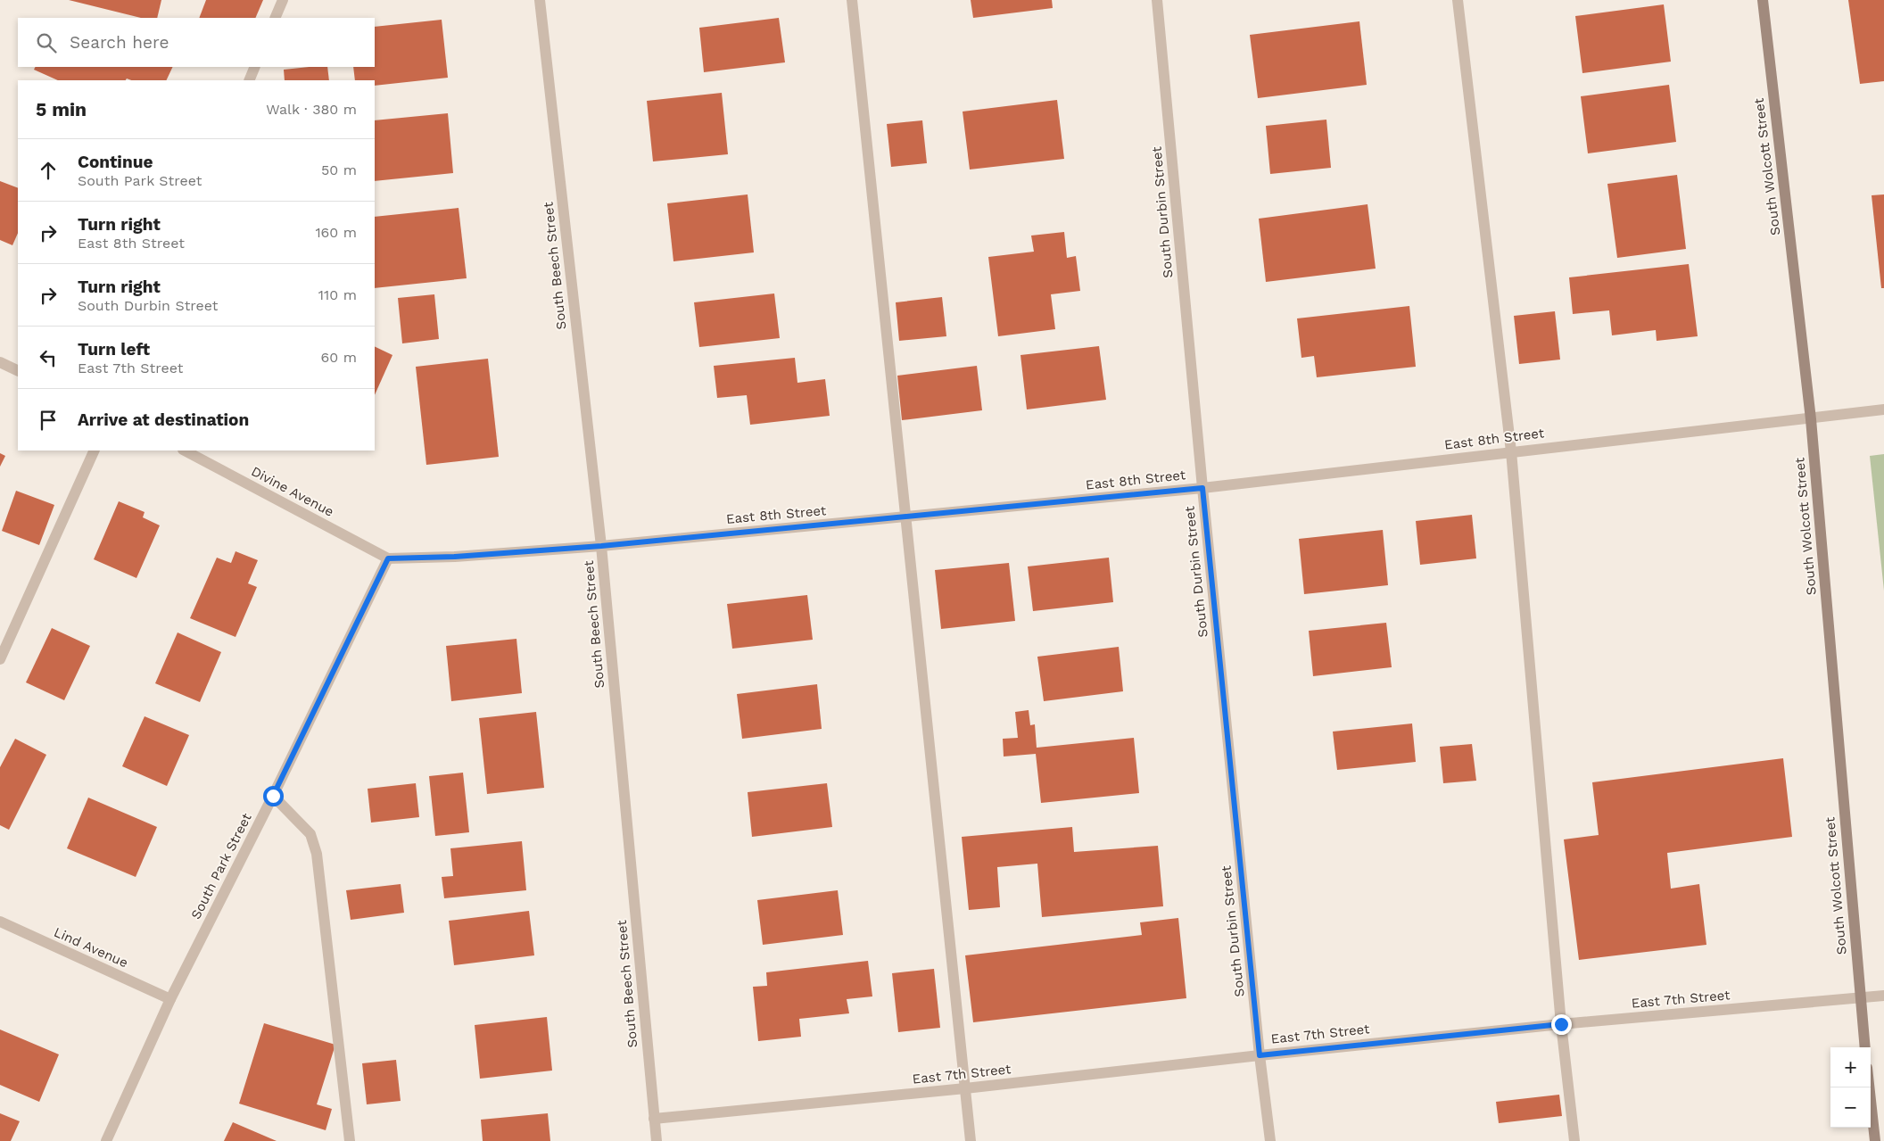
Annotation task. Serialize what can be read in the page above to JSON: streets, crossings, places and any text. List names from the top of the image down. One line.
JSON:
{"streets":{"main road":["South Wolcott Street"],"street":["South Durbin Street","South Beech Street","East 8th Street","Divine Avenue","South Park Street","Lind Avenue","East 7th Street"]},"crossings":[["South Wolcott Street","East 8th Street"],["South Wolcott Street","East 7th Street"],["South Durbin Street","East 8th Street"],["South Durbin Street","East 7th Street"],["South Beech Street","East 8th Street"],["South Beech Street","East 7th Street"],["East 8th Street","Divine Avenue"],["East 8th Street","South Park Street"],["Divine Avenue","South Park Street"],["South Park Street","Lind Avenue"]],"page":{"search":"Search here","heading":["5 min","Walk · 380 m"],"list":[["Continue","South Park Street","50 m"],["Turn right","East 8th Street","160 m"],["Turn right","South Durbin Street","110 m"],["Turn left","East 7th Street","60 m"],"Arrive at destination"],"map_buttons":["+","−"]}}
